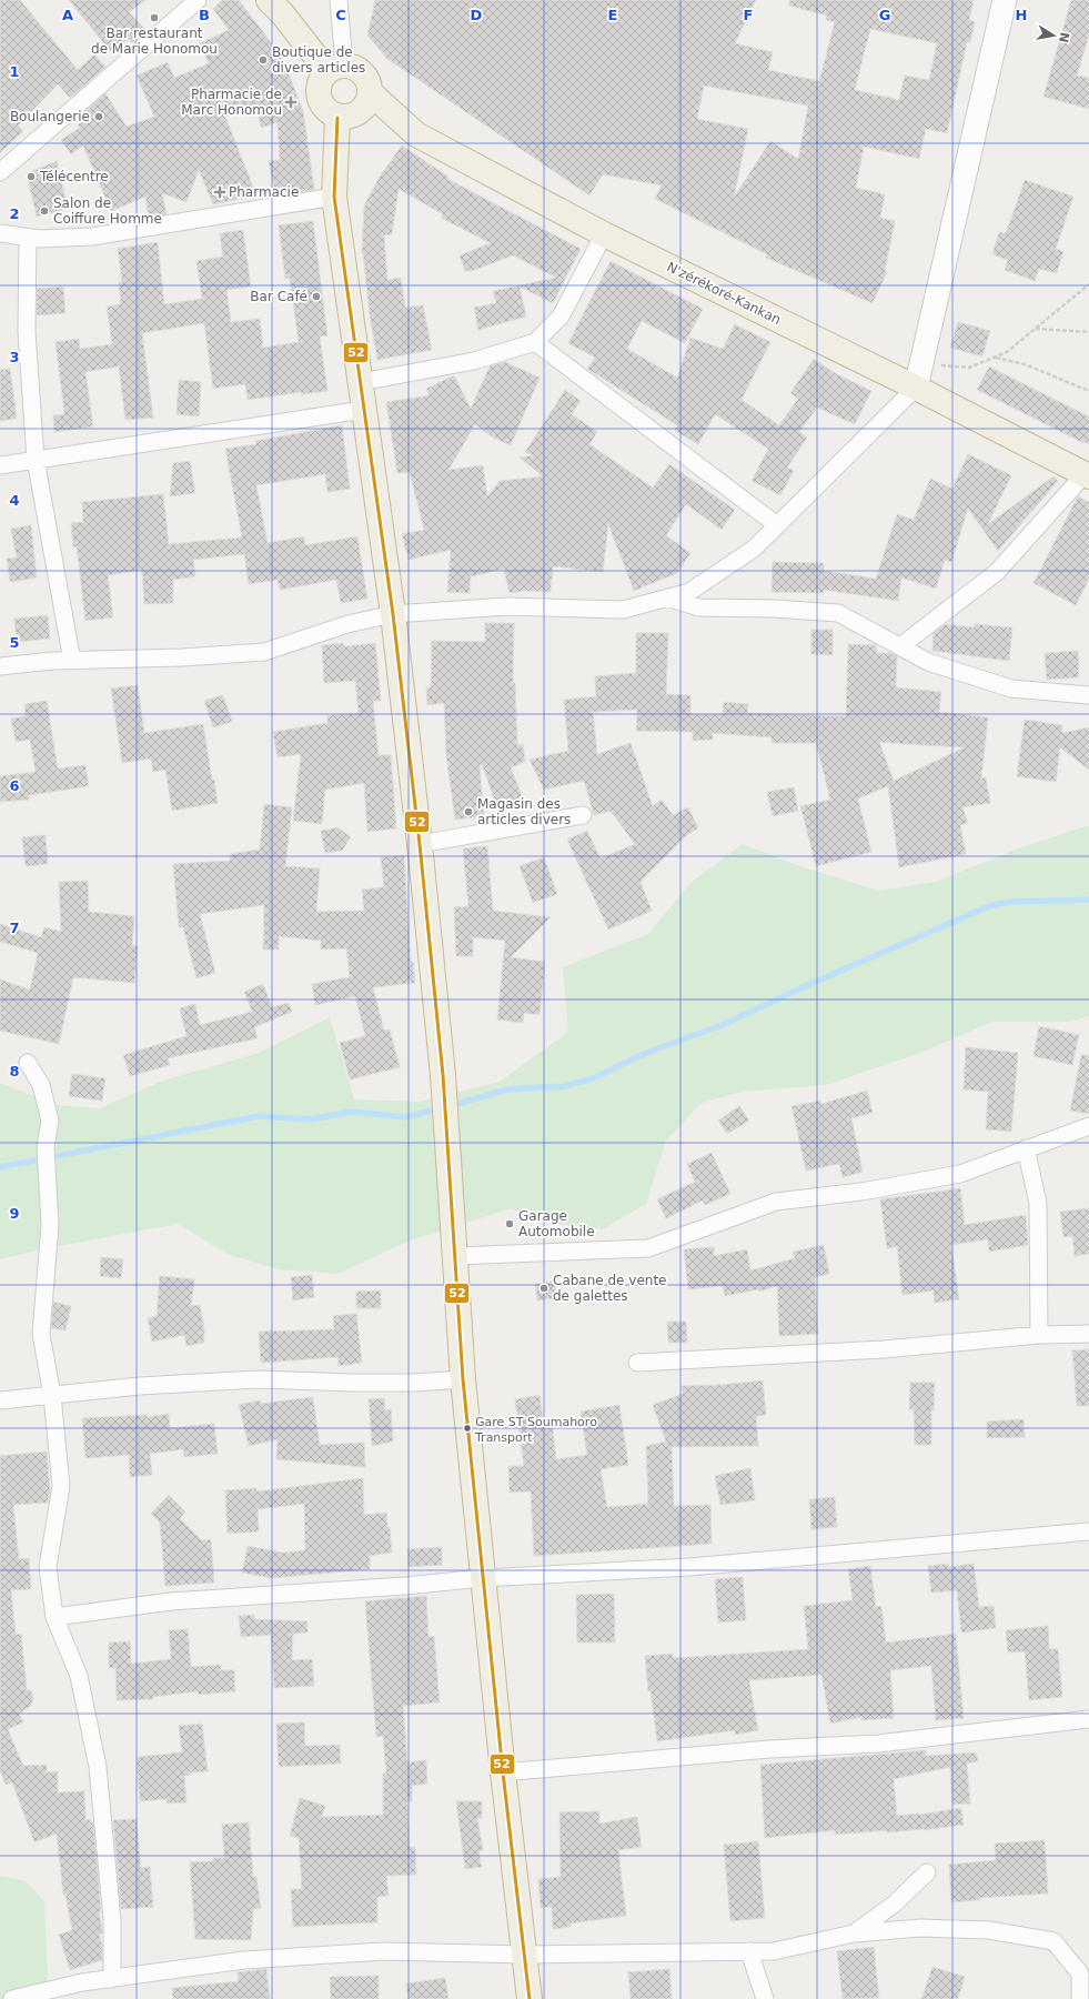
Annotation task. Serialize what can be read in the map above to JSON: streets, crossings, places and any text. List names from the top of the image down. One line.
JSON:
{"streets":{"highway":["N'zérékoré-Kankan"]},"places":{"other":["Bar restaurant de Marie Honomou","Boutique de divers articles","Boulangerie","Télécentre","Salon de Coiffure Homme","Bar Café","Magasin des articles divers","Garage Automobile","Cabane de vente de galettes","Gare ST Soumahoro Transport"],"health":["Pharmacie de Marc Honomou","Pharmacie"]},"lines":["transit line 52"],"north":"right","grid":{"columns":["A","B","C","D","E","F","G","H"],"rows":["1","2","3","4","5","6","7","8","9"]}}
